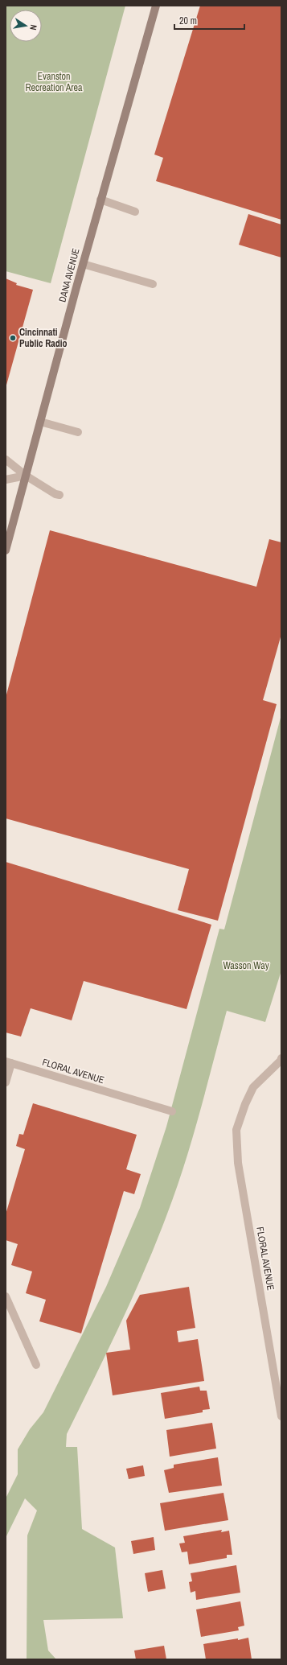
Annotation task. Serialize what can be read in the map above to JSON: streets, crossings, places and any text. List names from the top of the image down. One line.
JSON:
{"streets":{"street":["DANA AVENUE","FLORAL AVENUE"]},"parks":["Evanston Recreation Area","Wasson Way"],"places":["Cincinnati Public Radio"],"scale_bar":"20 m","north":"right"}
